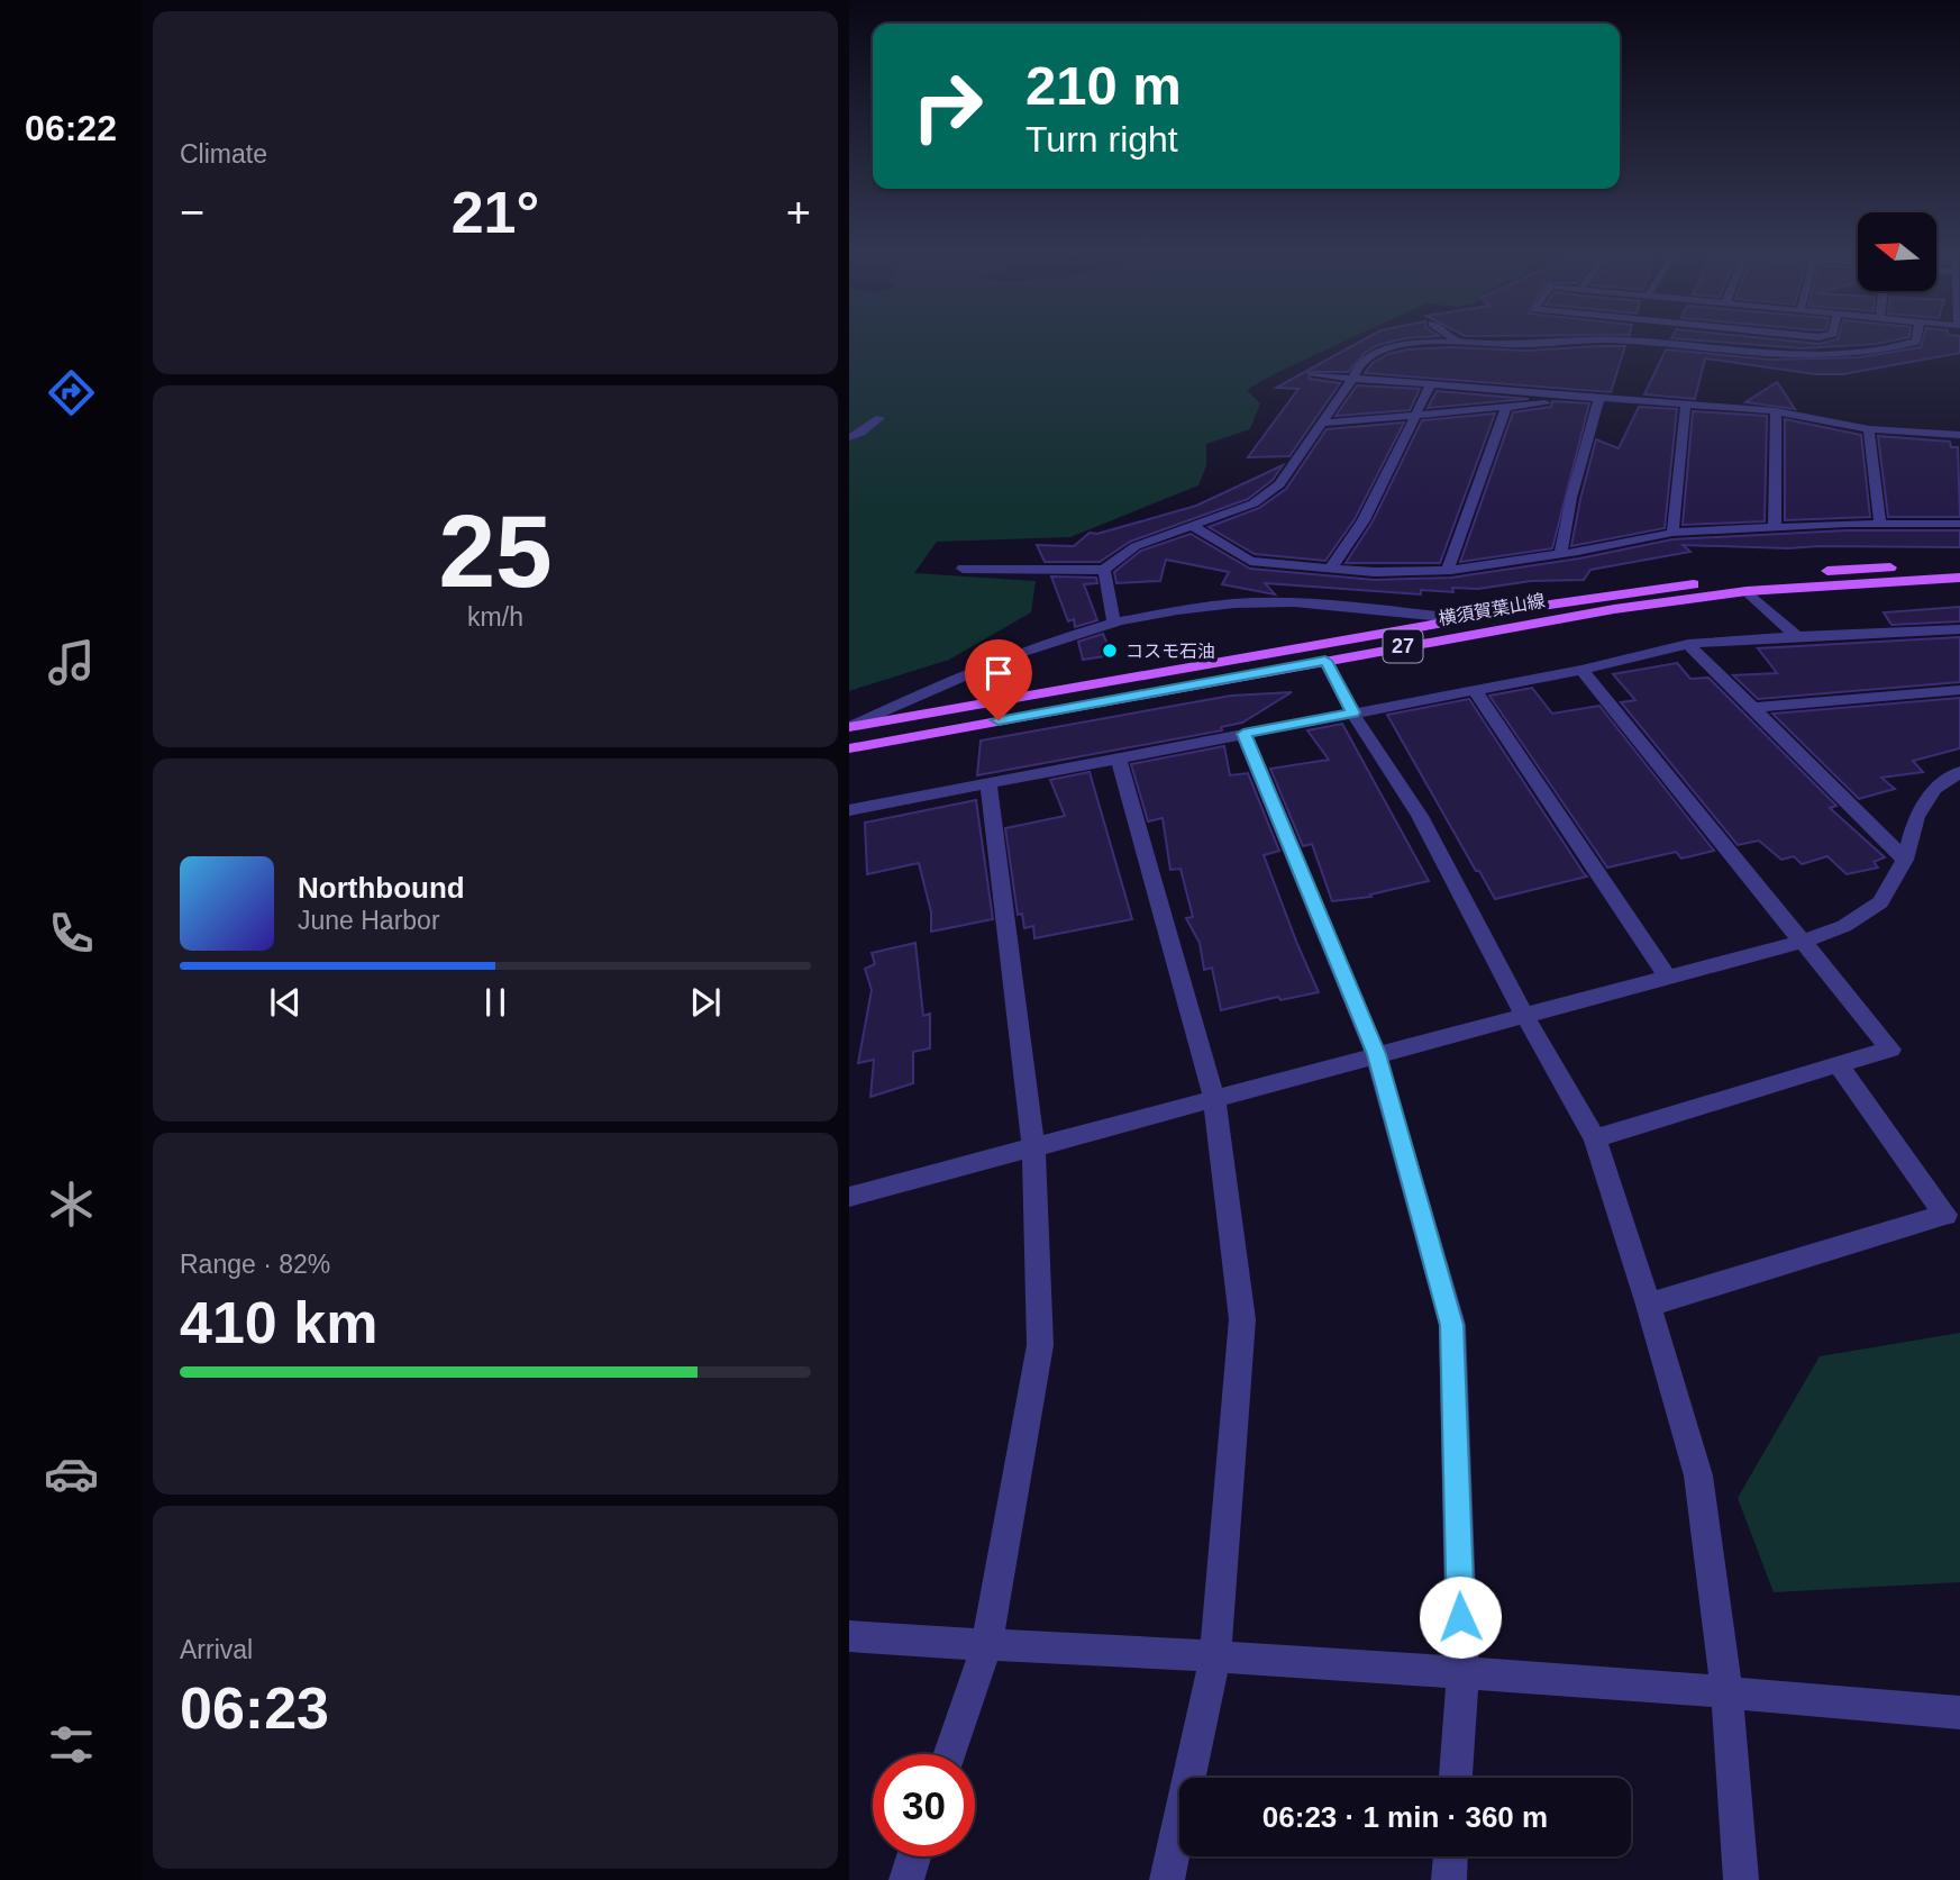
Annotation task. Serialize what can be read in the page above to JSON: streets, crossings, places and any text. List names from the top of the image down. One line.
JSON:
{"streets":{"main road":["横須賀葉山線","27"]},"places":["コスモ石油"],"north":"left","page":{"tabs":"06:22","tile":["Climate",["25","km/h"],["Range · 82%","410 km"],["Arrival","06:23"]],"turn":["210 m","Turn right"],"heat":["−","21°","+"],"song":["Northbound","June Harbor"],"limit":"30","trip":"06:23 · 1 min · 360 m"}}
